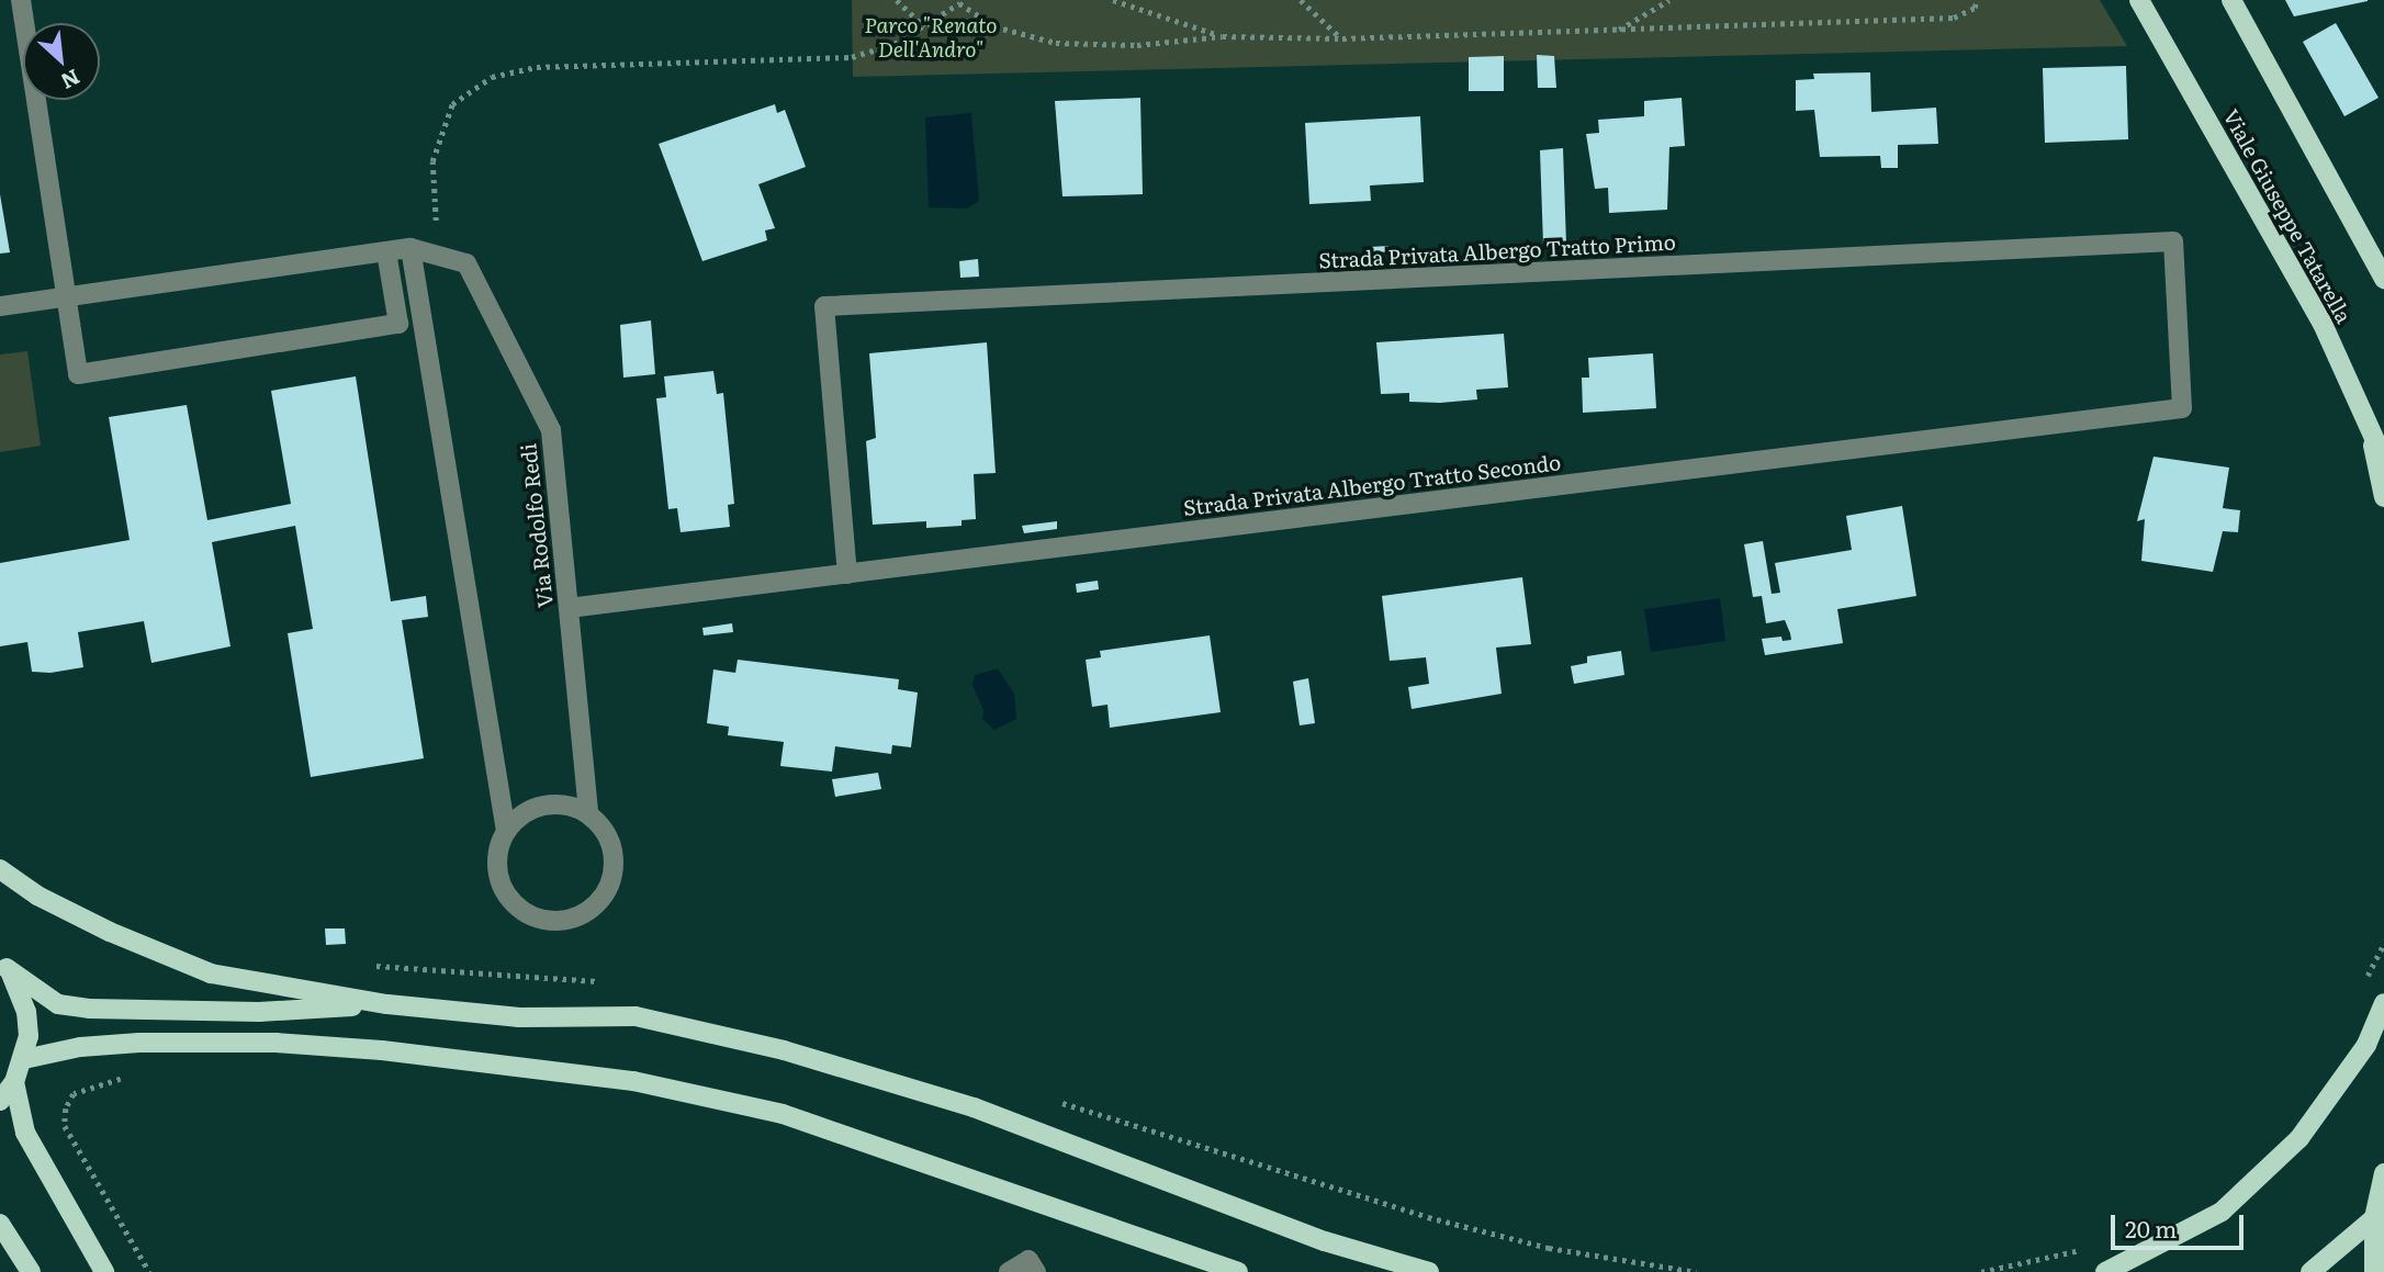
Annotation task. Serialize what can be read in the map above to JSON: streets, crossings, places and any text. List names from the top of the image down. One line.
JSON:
{"streets":{"main road":["Viale Giuseppe Tatarella"],"street":["Strada Privata Albergo Tratto Primo","Strada Privata Albergo Tratto Secondo","Via Rodolfo Redi"]},"crossings":[["Strada Privata Albergo Tratto Primo","Strada Privata Albergo Tratto Secondo"],["Strada Privata Albergo Tratto Secondo","Via Rodolfo Redi"]],"parks":["Parco \"Renato Dell'Andro\""],"scale_bar":"20 m","north":"bottom right"}
